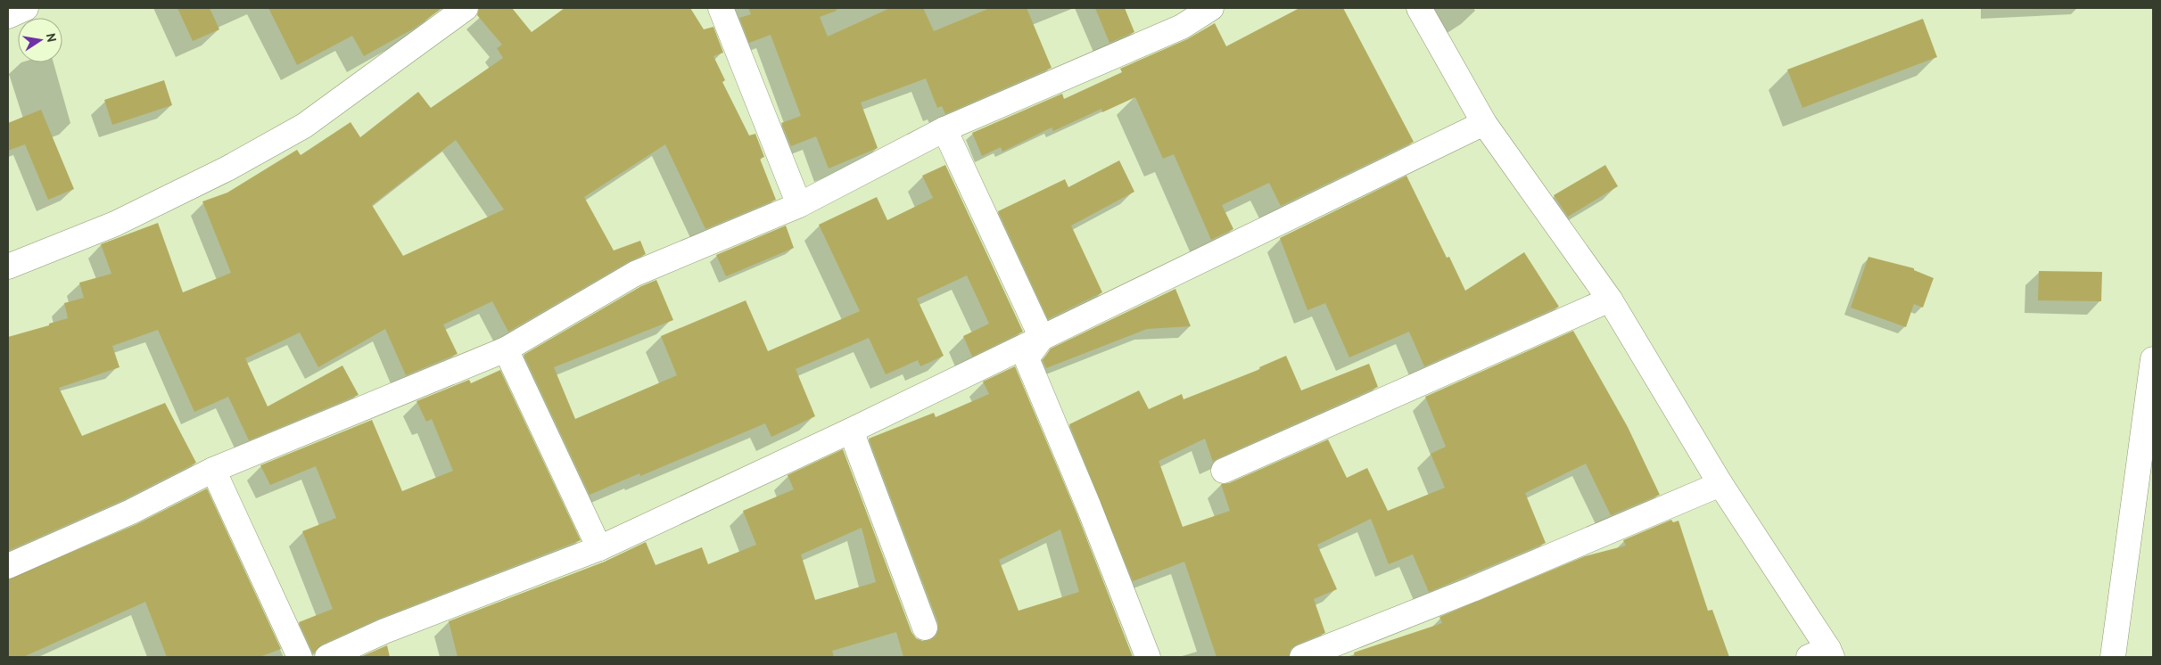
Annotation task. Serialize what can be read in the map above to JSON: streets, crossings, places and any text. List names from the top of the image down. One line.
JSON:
{"north":"right"}
